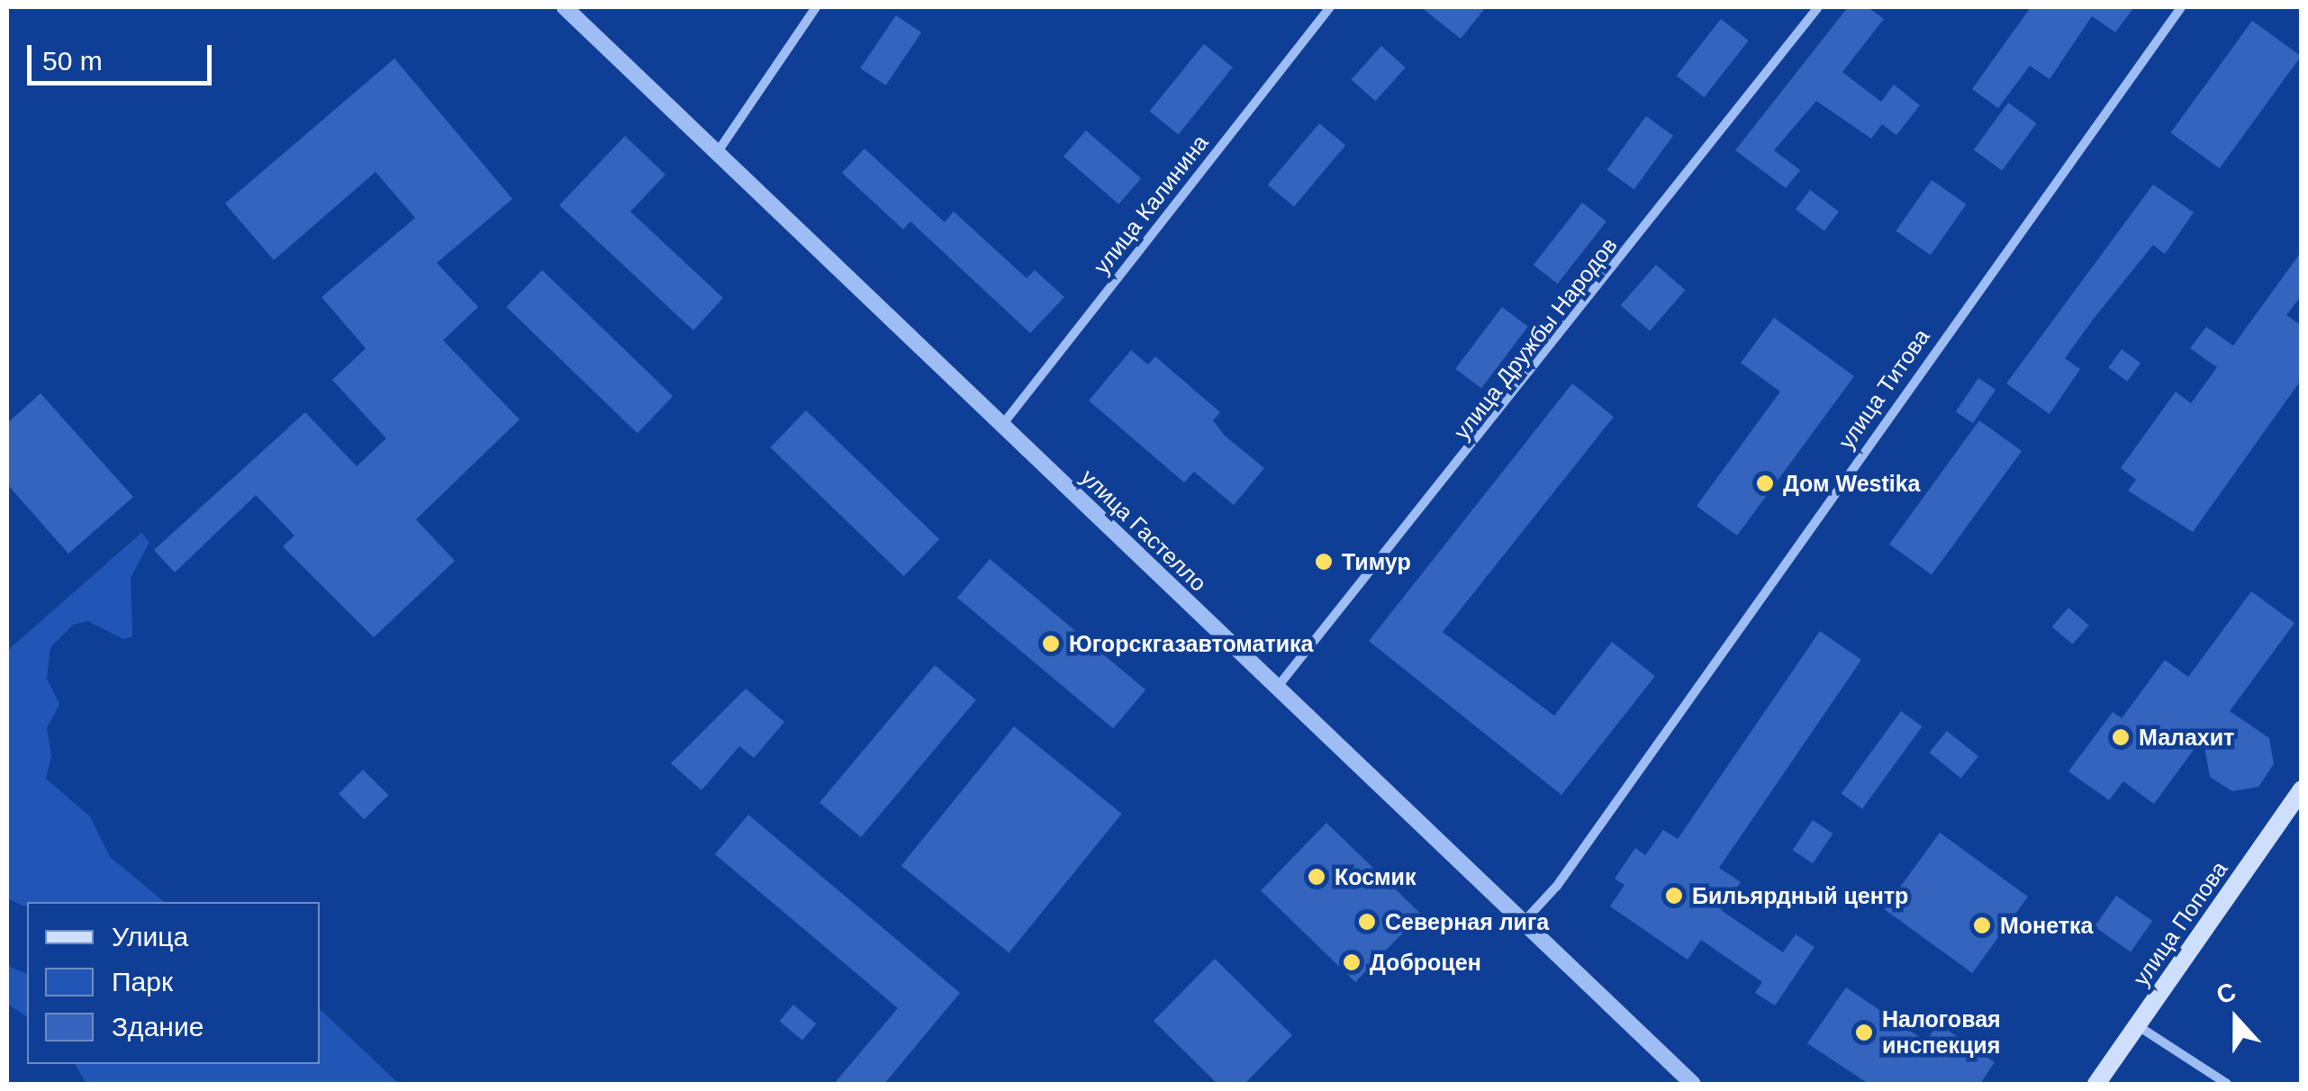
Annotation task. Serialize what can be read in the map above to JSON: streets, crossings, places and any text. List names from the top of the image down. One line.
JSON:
{"streets":{"main road":["улица Попова"],"street":["улица Калинина","улица Дружбы Народов","улица Титова","улица Гастелло"]},"crossings":[["улица Калинина","улица Гастелло"],["улица Дружбы Народов","улица Гастелло"],["улица Титова","улица Гастелло"]],"places":["Дом Westika","Тимур","Югорскгазавтоматика","Малахит","Космик","Бильярдный центр","Северная лига","Монетка","Доброцен","Налоговая инспекция"],"legend":["Улица","Парк","Здание"],"scale_bar":"50 m","north":"top"}
